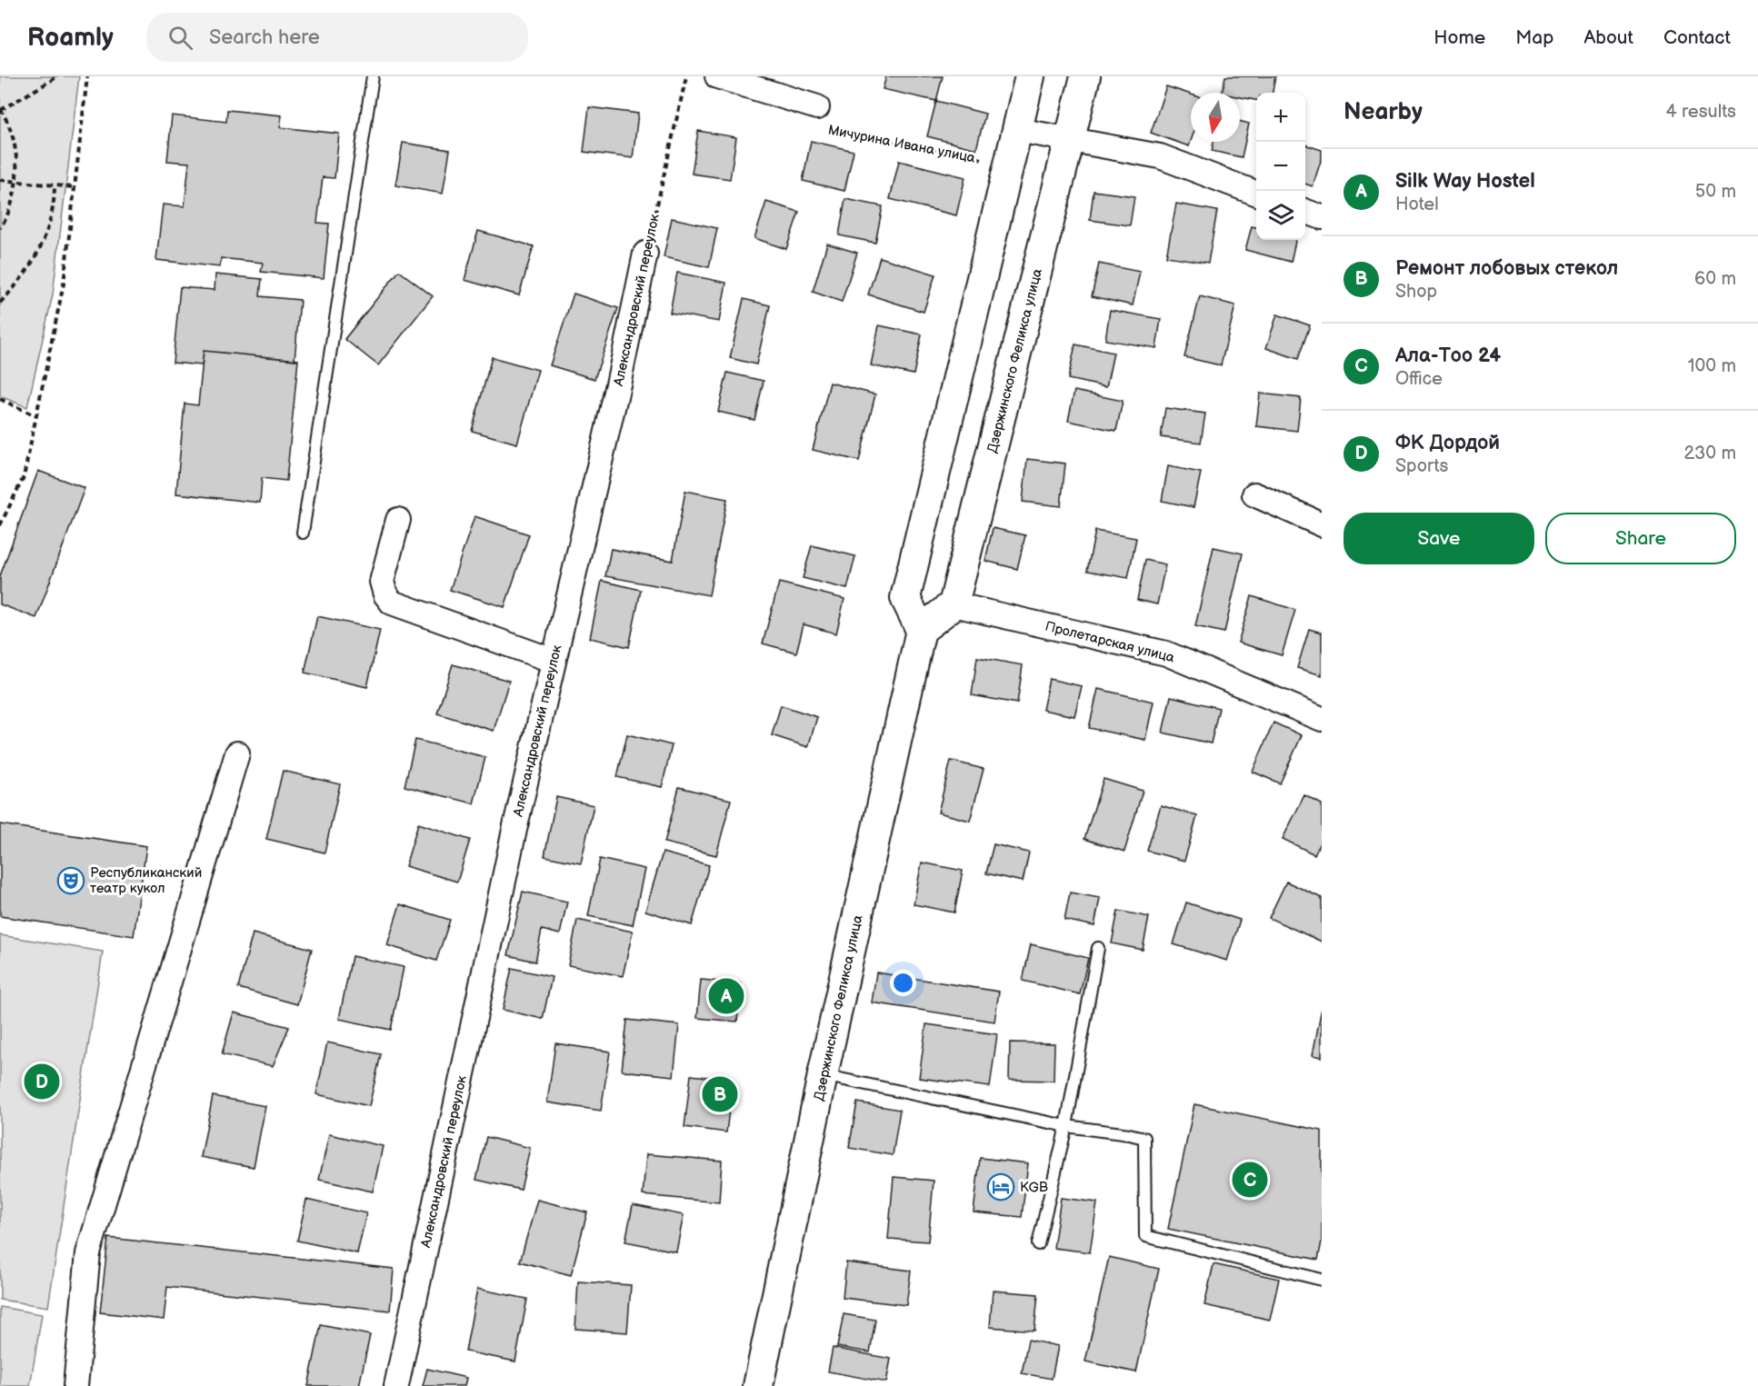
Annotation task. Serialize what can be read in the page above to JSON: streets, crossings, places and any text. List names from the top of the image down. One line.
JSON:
{"streets":{"street":["Мичурина Ивана улица","Александровский переулок","Дзержинского Феликса улица","Пролетарская улица"]},"crossings":[["Дзержинского Феликса улица","Пролетарская улица"]],"places":{"theatre":["Республиканский театр кукол"],"hotel":["KGB"]},"north":"bottom","page":{"header":"Roamly","search":"Search here","nav":["Home","Map","About","Contact"],"heading":["Nearby","4 results"],"map_buttons":["+","−"],"list":[{"mark":"A","name":"Silk Way Hostel","note":"Hotel","value":"50 m"},{"mark":"B","name":"Ремонт лобовых стекол","note":"Shop","value":"60 m"},{"mark":"C","name":"Ала-Тоо 24","note":"Office","value":"100 m"},{"mark":"D","name":"ФК Дордой","note":"Sports","value":"230 m"}],"buttons":["Save","Share"],"pins":["A","D","B","C"]}}
